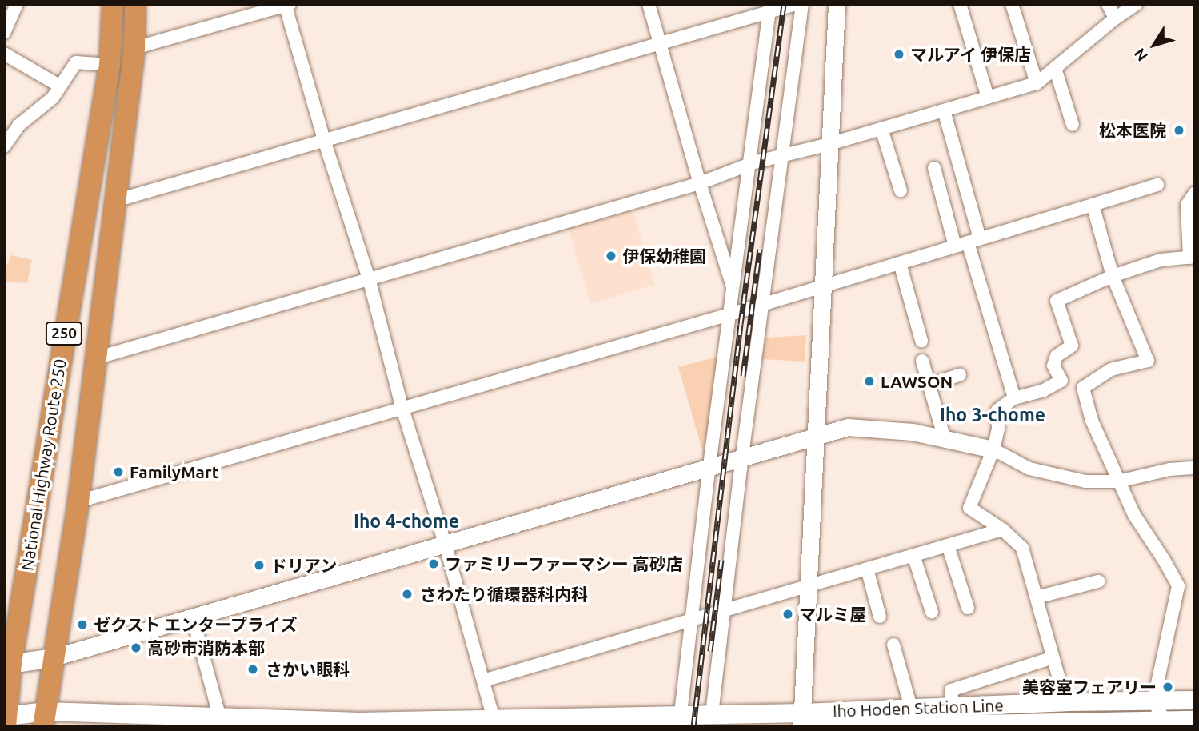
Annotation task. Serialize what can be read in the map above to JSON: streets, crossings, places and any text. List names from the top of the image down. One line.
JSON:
{"streets":{"highway":["250","National Highway Route 250"],"main road":["Iho Hoden Station Line"]},"crossings":[["National Highway Route 250","Iho Hoden Station Line"]],"districts":["Iho 3-chome","Iho 4-chome"],"places":["マルアイ 伊保店","松本医院","伊保幼稚園","LAWSON","FamilyMart","ファミリーファーマシー 高砂店","ドリアン","さわたり循環器科内科","マルミ屋","ゼクスト エンタープライズ","高砂市消防本部","さかい眼科","美容室フェアリー"],"north":"bottom left"}
